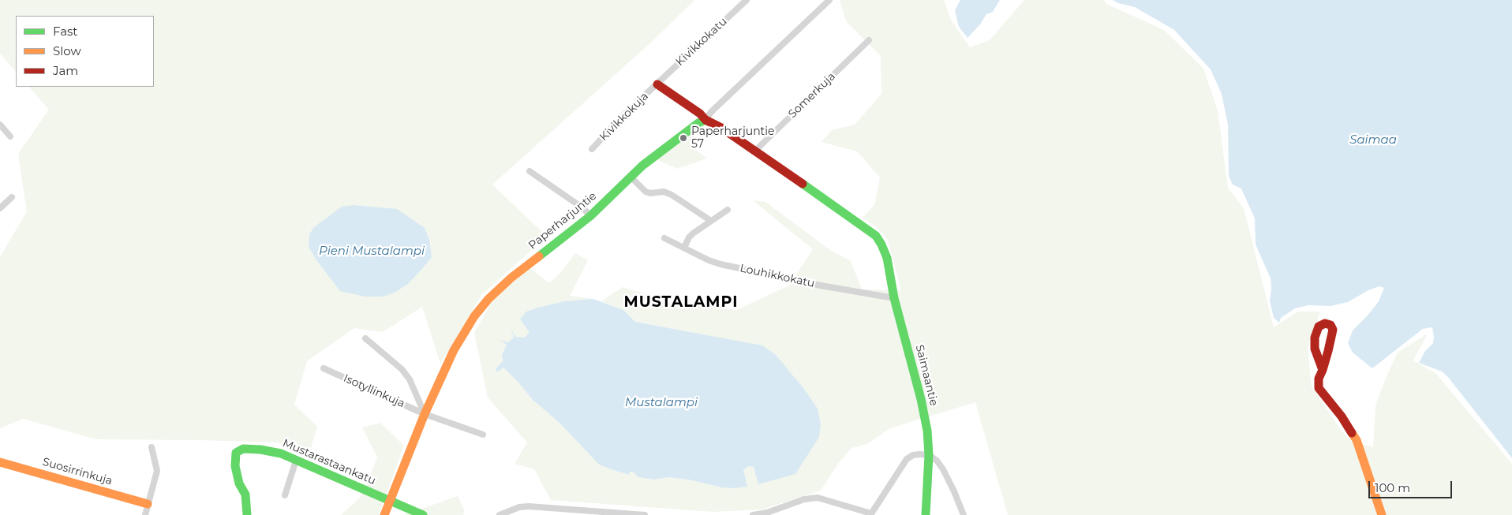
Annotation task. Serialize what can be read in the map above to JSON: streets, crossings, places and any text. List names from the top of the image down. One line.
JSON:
{"streets":{"street":["Kivikkokatu","Somerkuja","Kivikkokuja","Paperharjuntie","Louhikkokatu","Saimaantie","Isotyllinkuja","Mustarastaankatu","Suosirrinkuja"]},"crossings":[["Kivikkokatu","Kivikkokuja"],["Somerkuja","Saimaantie"],["Paperharjuntie","Isotyllinkuja"],["Paperharjuntie","Mustarastaankatu"],["Louhikkokatu","Saimaantie"]],"districts":["MUSTALAMPI"],"water":["Saimaa","Pieni Mustalampi","Mustalampi"],"places":["Paperharjuntie 57"],"legend":["Fast","Slow","Jam"],"scale_bar":"100 m"}
